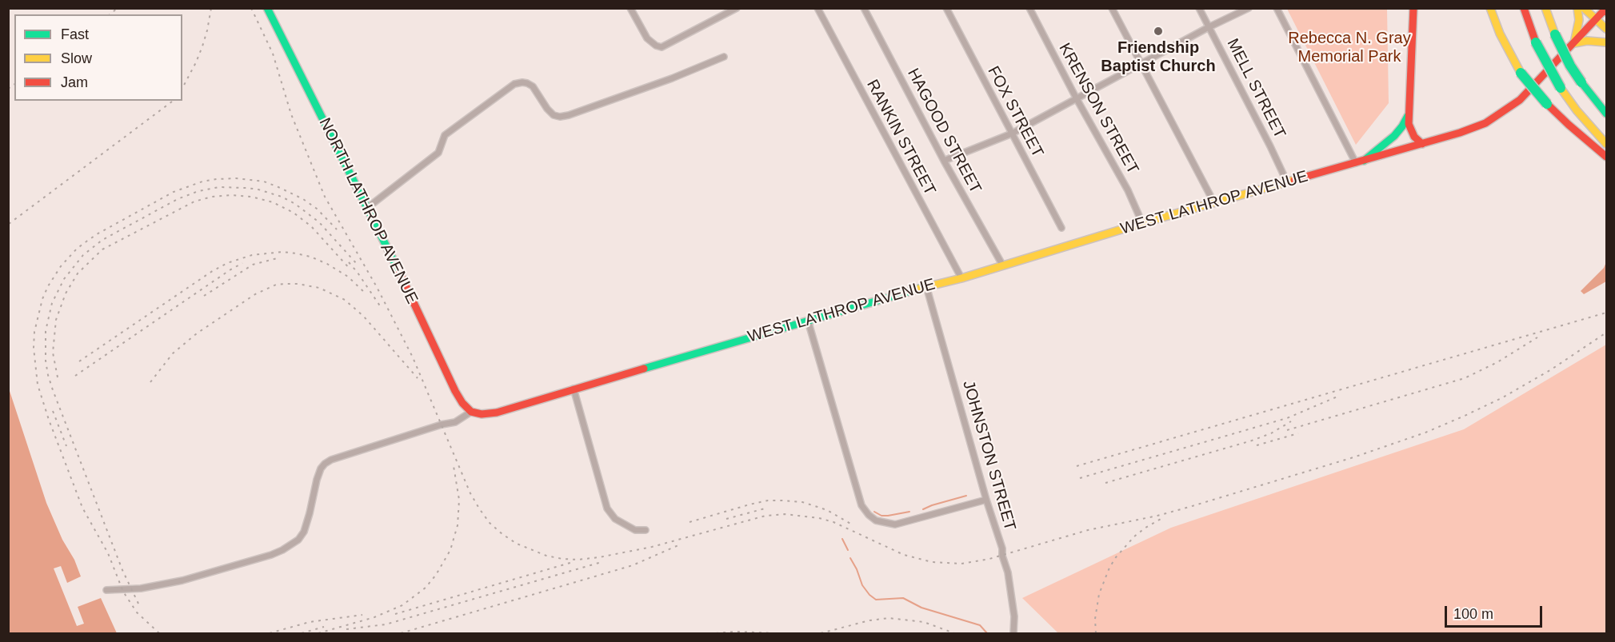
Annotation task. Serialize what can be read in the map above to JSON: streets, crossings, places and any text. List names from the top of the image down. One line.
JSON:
{"streets":{"main road":["WEST LATHROP AVENUE","NORTH LATHROP AVENUE"],"street":["MELL STREET","KRENSON STREET","FOX STREET","HAGOOD STREET","RANKIN STREET","JOHNSTON STREET"]},"crossings":[["MELL STREET","WEST LATHROP AVENUE"],["KRENSON STREET","WEST LATHROP AVENUE"],["HAGOOD STREET","WEST LATHROP AVENUE"],["RANKIN STREET","WEST LATHROP AVENUE"],["WEST LATHROP AVENUE","NORTH LATHROP AVENUE"],["WEST LATHROP AVENUE","JOHNSTON STREET"]],"parks":["Rebecca N. Gray Memorial Park"],"places":["Friendship Baptist Church"],"legend":["Fast","Slow","Jam"],"scale_bar":"100 m"}
